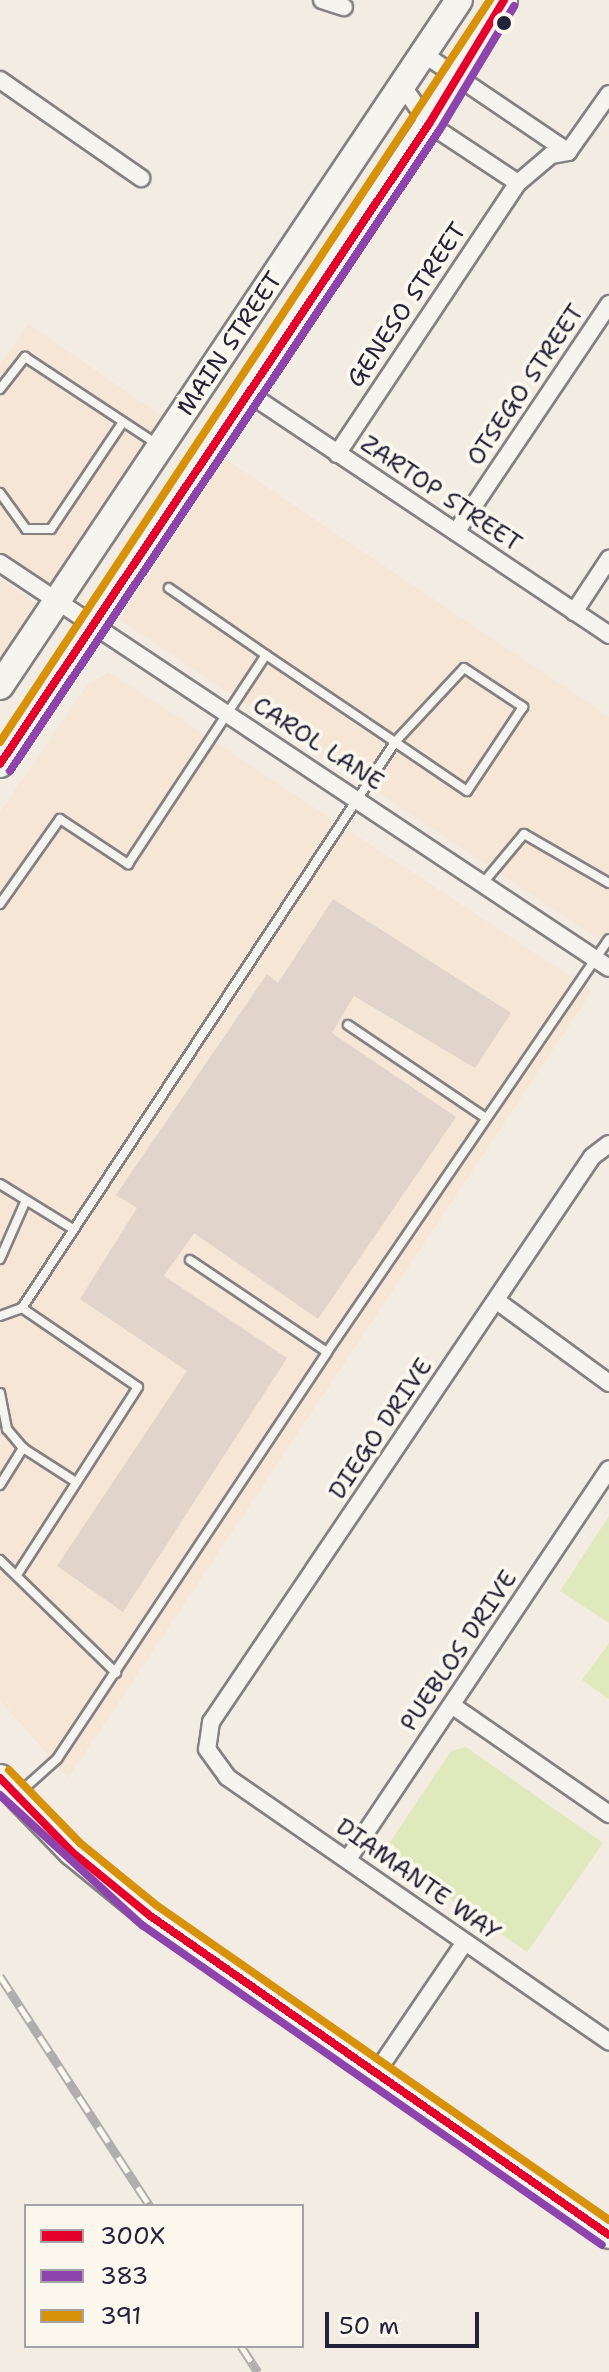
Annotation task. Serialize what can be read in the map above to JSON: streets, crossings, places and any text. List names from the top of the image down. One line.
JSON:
{"streets":{"main road":["MAIN STREET"],"street":["GENESO STREET","OTSEGO STREET","ZARTOP STREET","CAROL LANE","DIEGO DRIVE","PUEBLOS DRIVE","DIAMANTE WAY"]},"crossings":[["GENESO STREET","ZARTOP STREET"],["MAIN STREET","ZARTOP STREET"],["MAIN STREET","CAROL LANE"],["OTSEGO STREET","ZARTOP STREET"],["DIEGO DRIVE","DIAMANTE WAY"],["PUEBLOS DRIVE","DIAMANTE WAY"]],"lines":["transit line 300X","transit line 391","transit line 383"],"legend":["300X","383","391"],"scale_bar":"50 m"}
